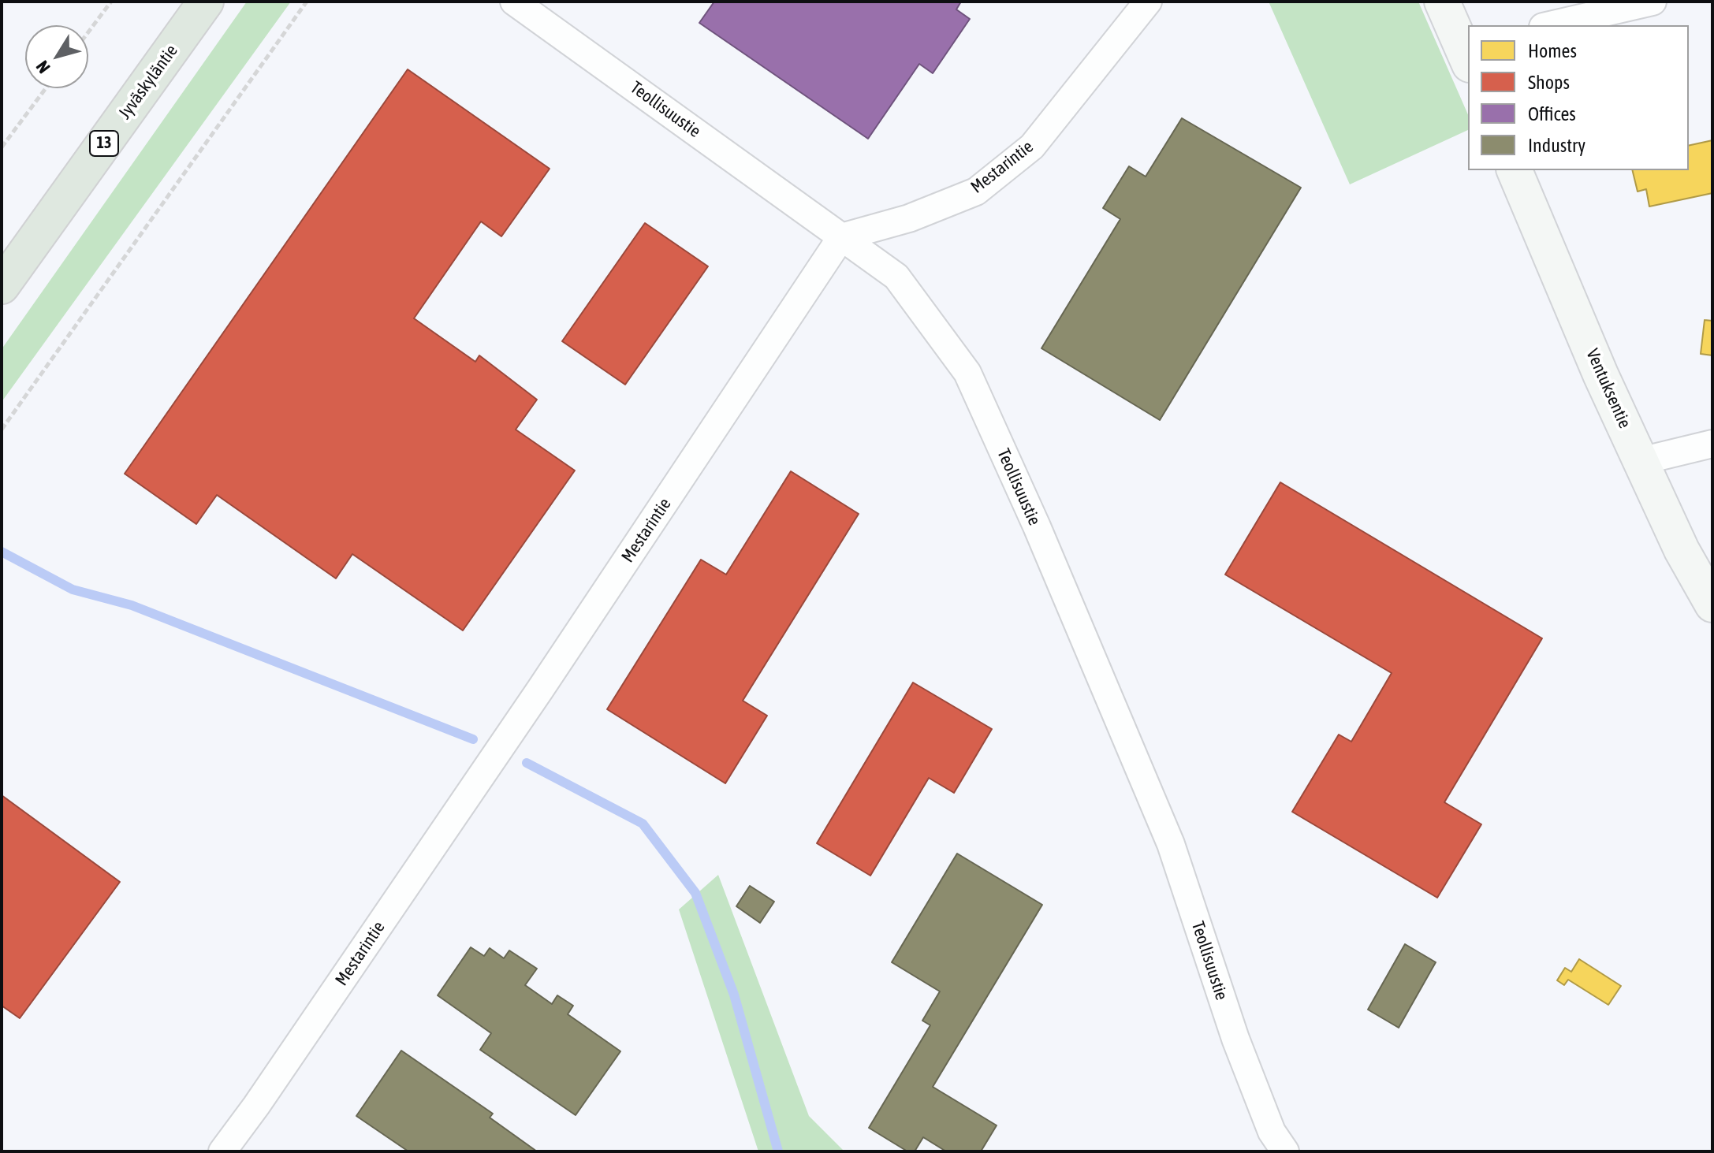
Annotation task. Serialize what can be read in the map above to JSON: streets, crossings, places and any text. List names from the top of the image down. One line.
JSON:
{"streets":{"highway":["Jyväskyläntie","13"],"main road":["Ventuksentie"],"street":["Teollisuustie","Mestarintie"]},"crossings":[["Teollisuustie","Mestarintie"]],"legend":["Homes","Shops","Offices","Industry"],"north":"bottom left"}
